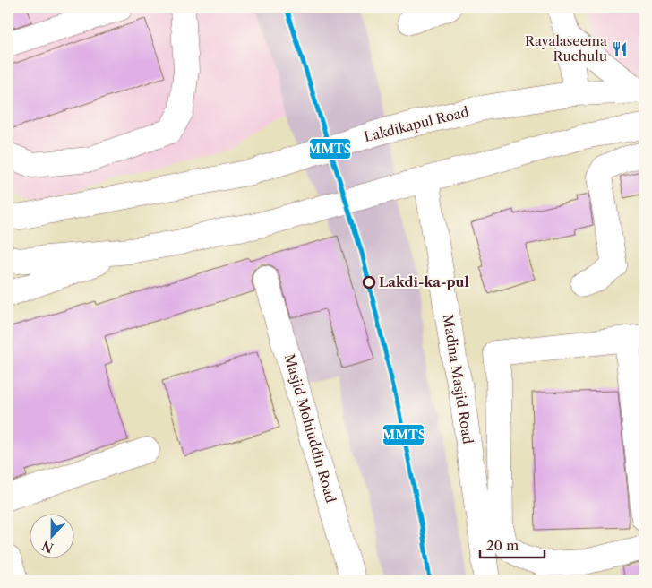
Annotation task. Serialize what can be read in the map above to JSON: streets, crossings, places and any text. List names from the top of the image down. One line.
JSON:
{"streets":{"main road":["Lakdikapul Road","Madina Masjid Road","Masjid Mohiuddin Road"]},"places":{"restaurant":["Rayalaseema Ruchulu"],"other":["Lakdi-ka-pul"]},"lines":["transit line MMTS"],"scale_bar":"20 m","north":"bottom"}
